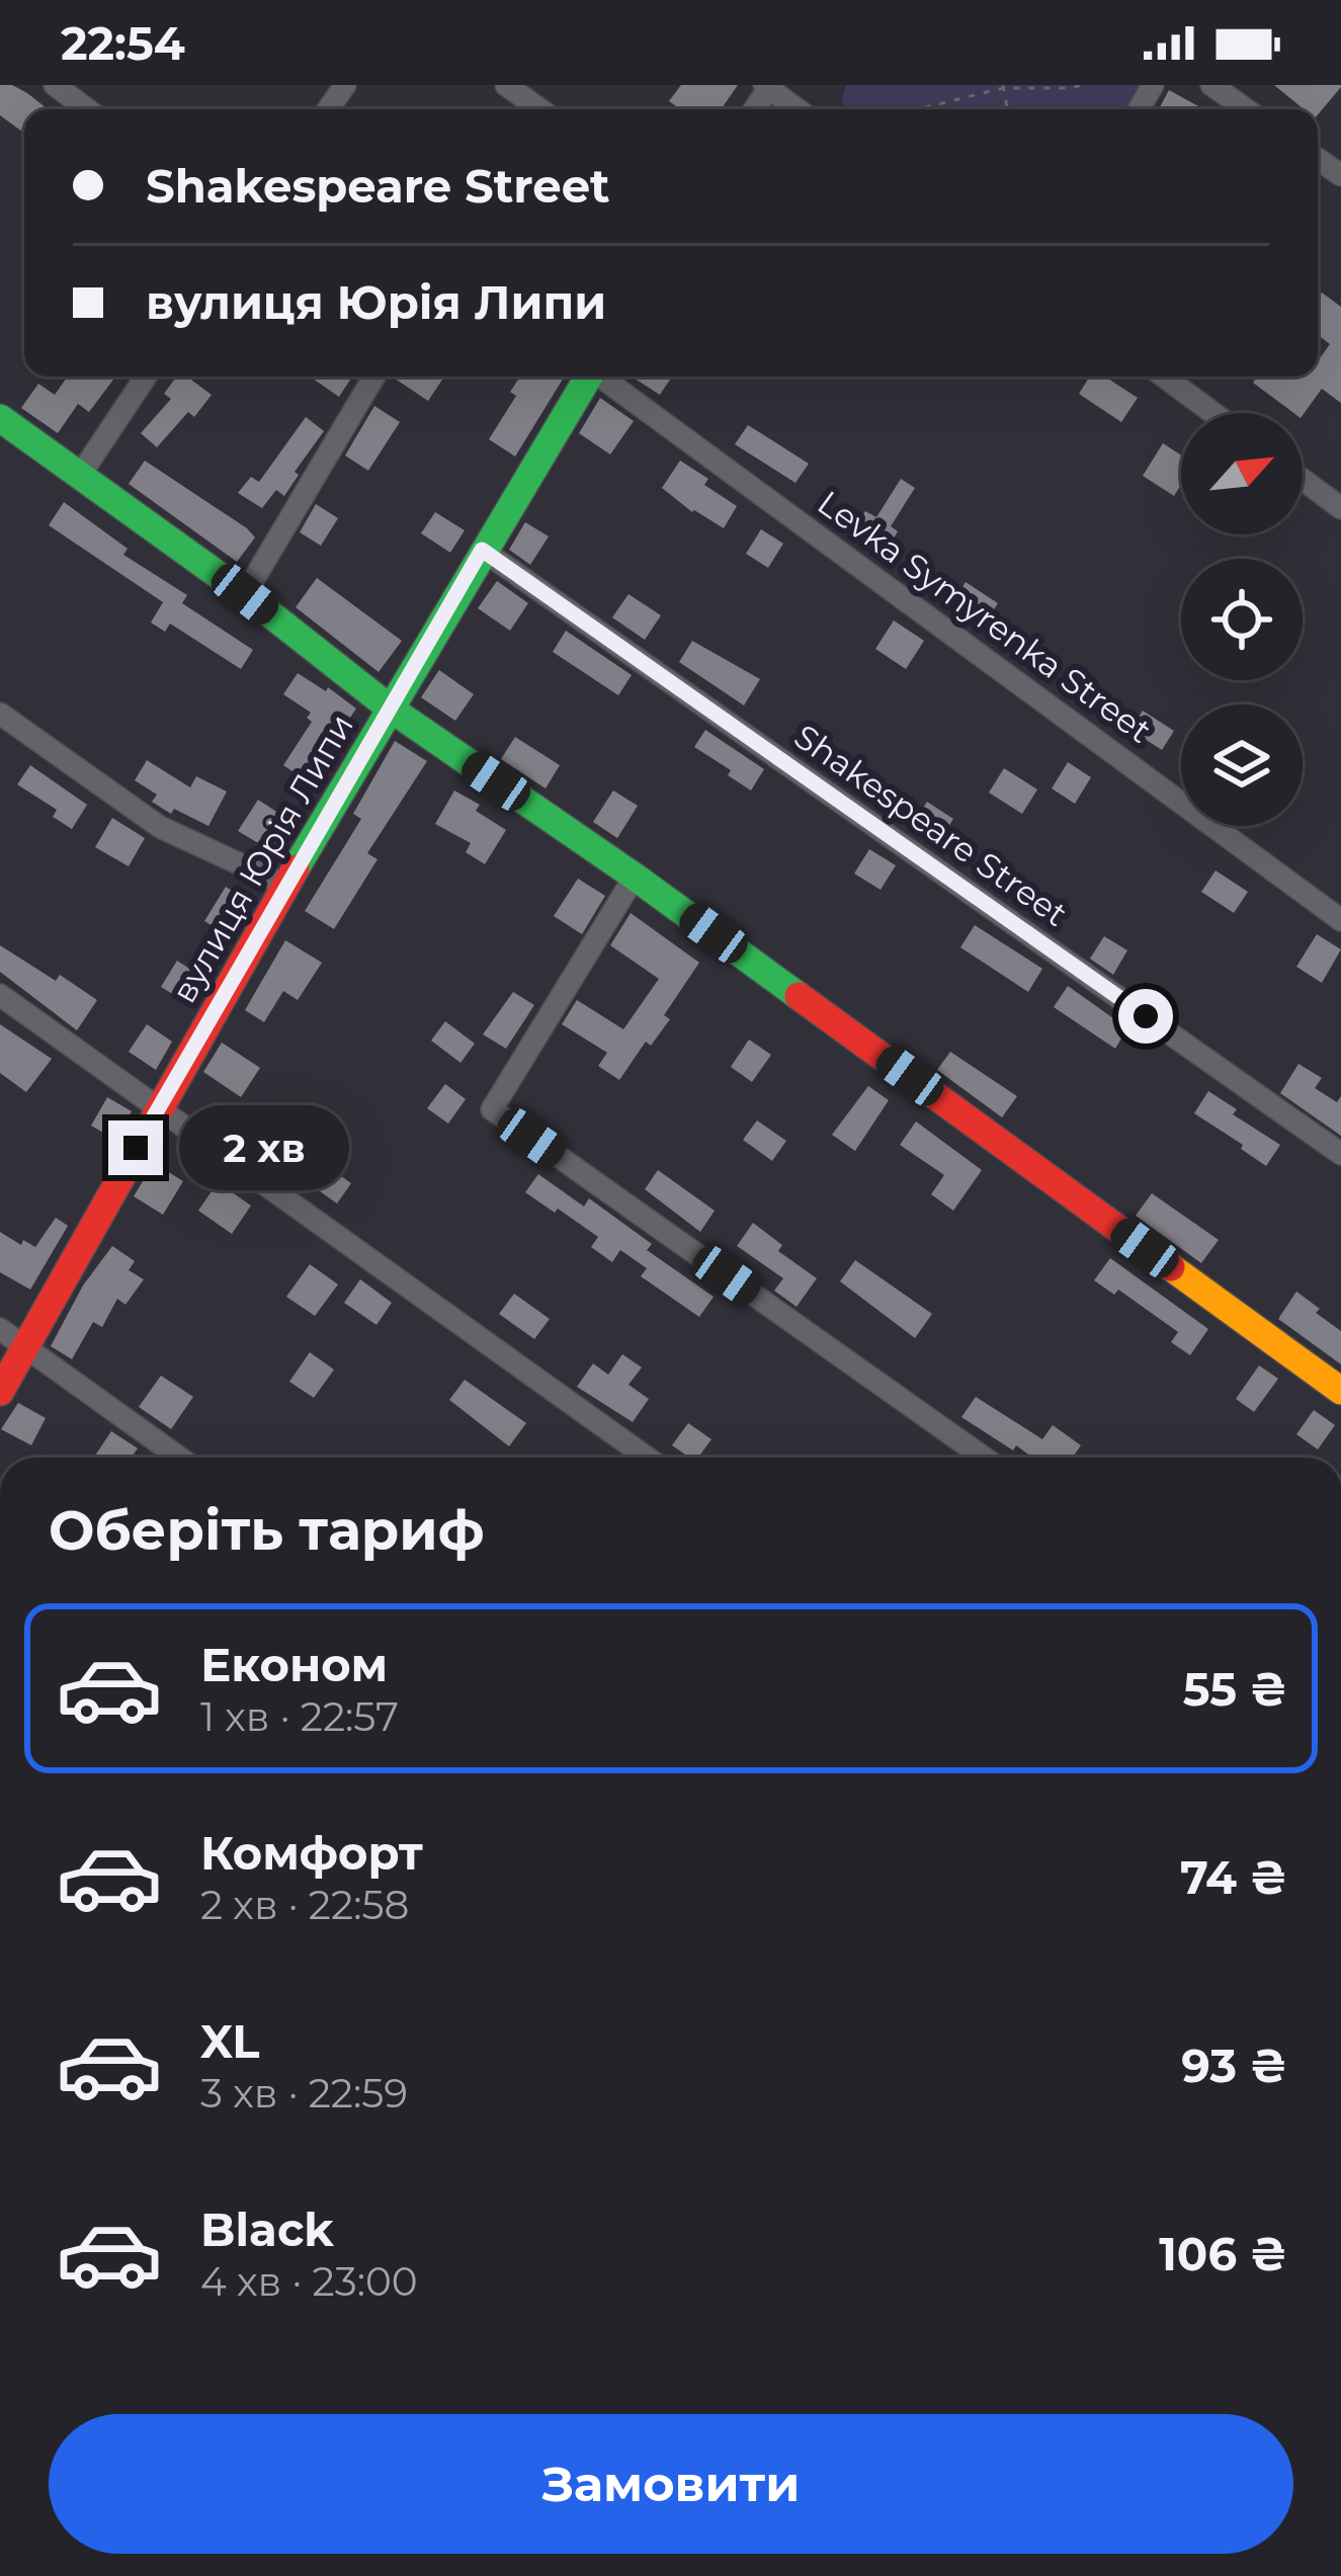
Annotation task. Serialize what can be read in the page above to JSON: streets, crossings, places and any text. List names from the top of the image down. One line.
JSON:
{"streets":{"street":["Levka Symyrenka Street","Shakespeare Street","вулиця Юрія Липи"]},"crossings":[["Shakespeare Street","вулиця Юрія Липи"]],"north":"top right","page":{"status":"22:54","banner":["Shakespeare Street","вулиця Юрія Липи"],"bubble":"2 хв","heading":"Оберіть тариф","list":[{"name":"Економ","note":"1 хв · 22:57","value":"55 ₴"},{"name":"Комфорт","note":"2 хв · 22:58","value":"74 ₴"},{"name":"XL","note":"3 хв · 22:59","value":"93 ₴"},{"name":"Black","note":"4 хв · 23:00","value":"106 ₴"}],"buttons":"Замовити"}}
